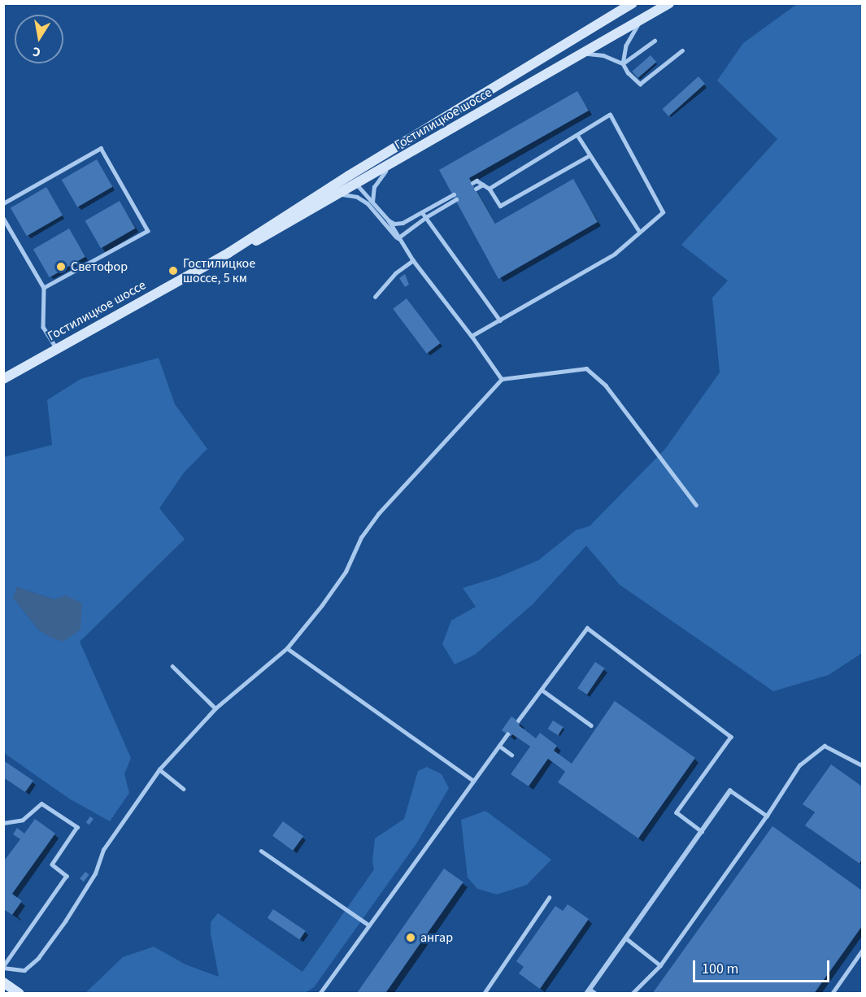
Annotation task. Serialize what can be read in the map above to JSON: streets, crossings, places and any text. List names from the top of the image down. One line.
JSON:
{"streets":{"main road":["Гостилицкое шоссе"]},"places":["Светофор","Гостилицкое шоссе, 5 км","ангар"],"scale_bar":"100 m","north":"bottom"}
